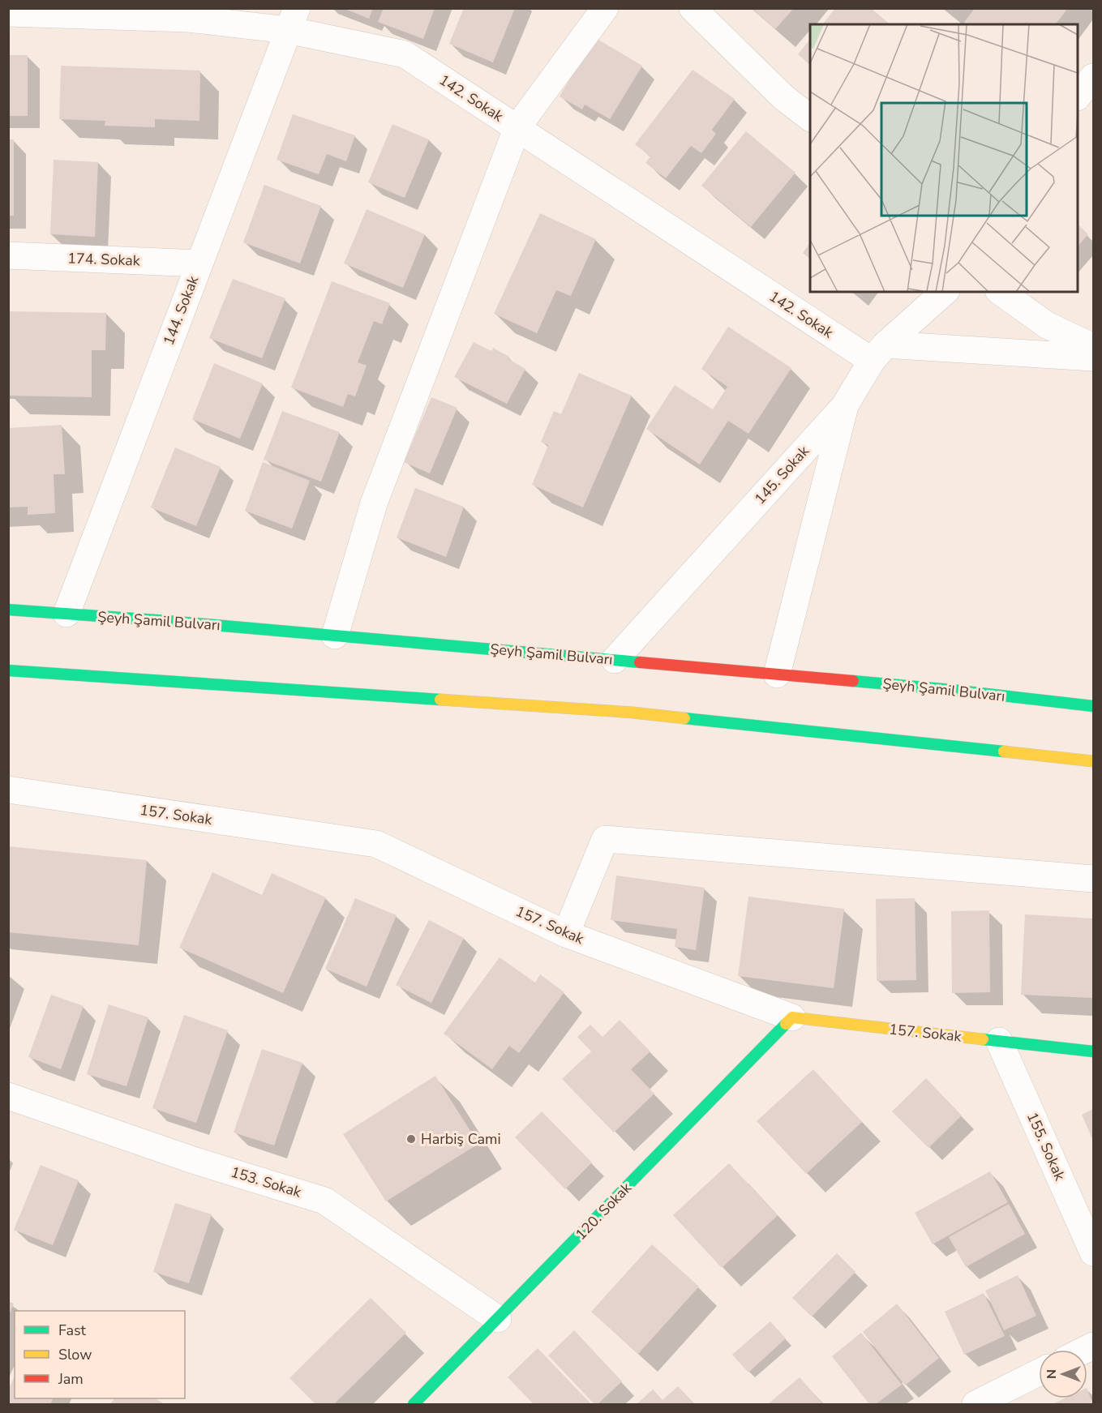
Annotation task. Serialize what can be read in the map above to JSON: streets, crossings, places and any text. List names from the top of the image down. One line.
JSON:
{"streets":{"main road":["Şeyh Şamil Bulvarı","157. Sokak","120. Sokak"],"street":["142. Sokak","174. Sokak","144. Sokak","145. Sokak","155. Sokak","153. Sokak"]},"crossings":[["142. Sokak","144. Sokak"],["142. Sokak","145. Sokak"],["174. Sokak","144. Sokak"],["144. Sokak","Şeyh Şamil Bulvarı"],["145. Sokak","Şeyh Şamil Bulvarı"],["157. Sokak","155. Sokak"],["157. Sokak","120. Sokak"],["153. Sokak","120. Sokak"]],"places":["Harbiş Cami"],"legend":["Fast","Slow","Jam"],"north":"left"}
